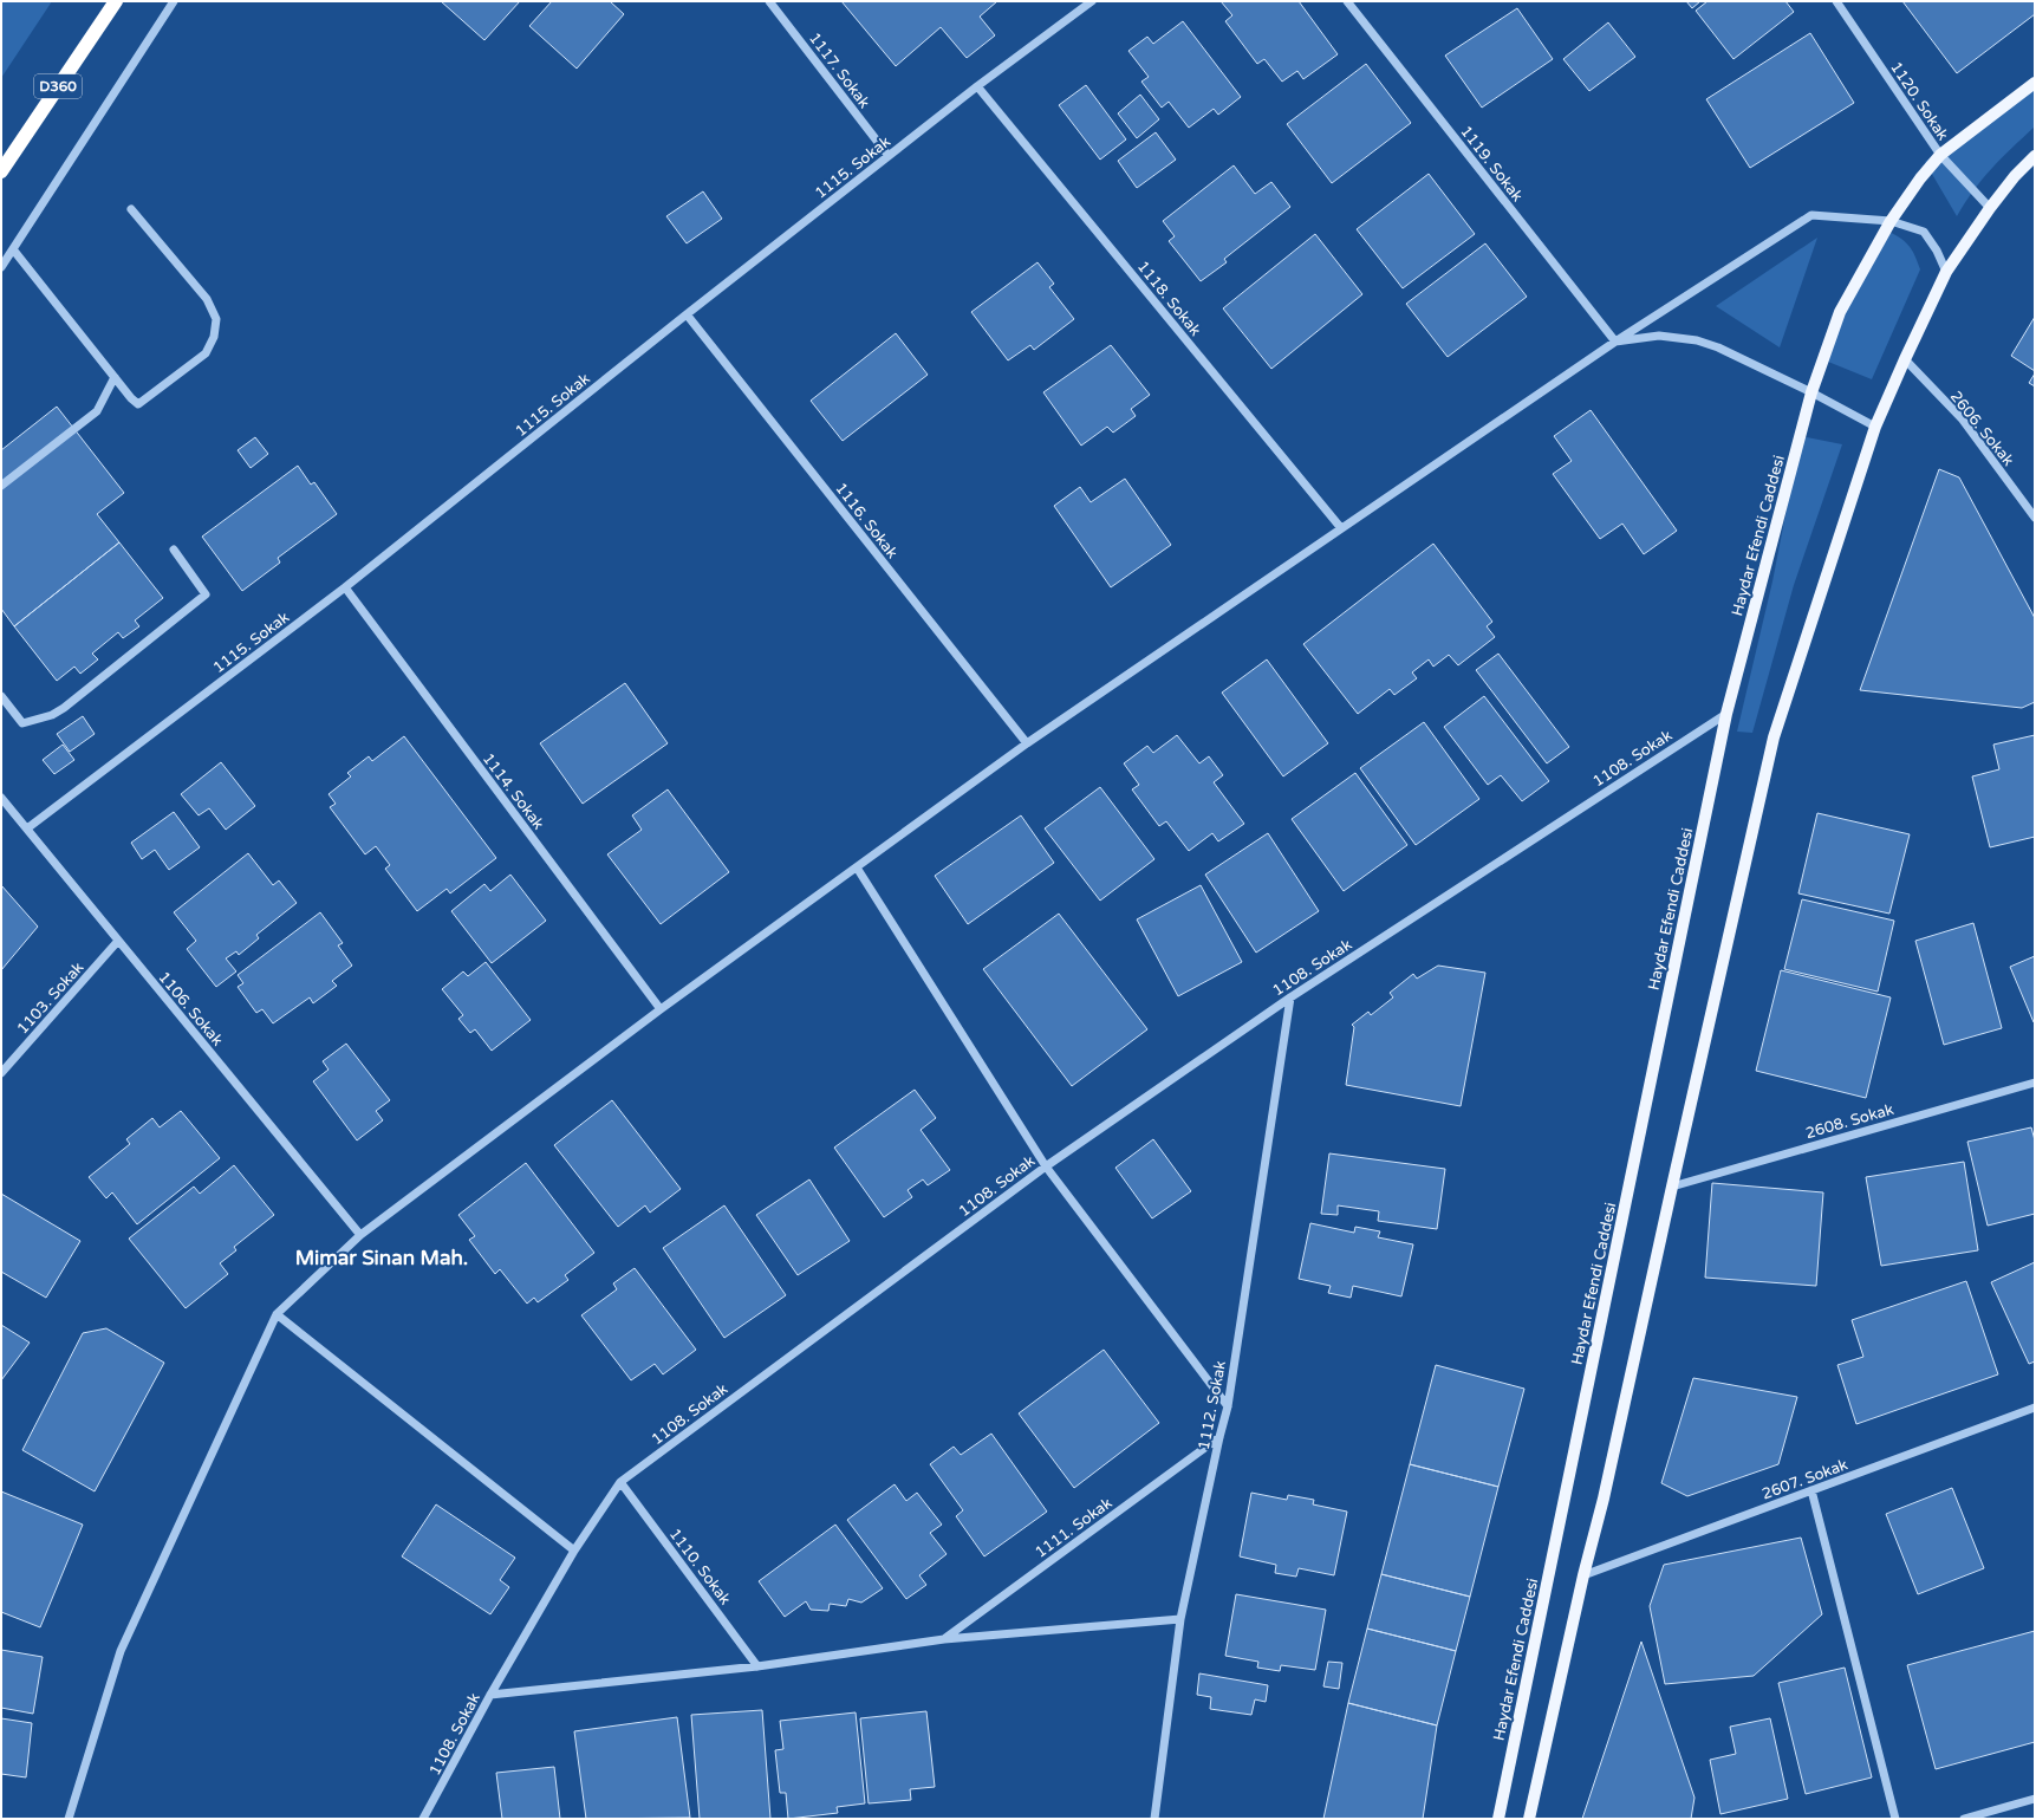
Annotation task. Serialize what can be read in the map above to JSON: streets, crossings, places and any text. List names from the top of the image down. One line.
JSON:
{"streets":{"highway":["D360"],"main road":["Haydar Efendi Caddesi"],"street":["1117. Sokak","1120. Sokak","1119. Sokak","1115. Sokak","1118. Sokak","2606. Sokak","1116. Sokak","1108. Sokak","1114. Sokak","1103. Sokak","1106. Sokak","2608. Sokak","1112. Sokak","2607. Sokak","1111. Sokak","1110. Sokak"]},"crossings":[["1117. Sokak","1115. Sokak"],["1120. Sokak","Haydar Efendi Caddesi"],["1115. Sokak","1118. Sokak"],["1115. Sokak","1116. Sokak"],["1115. Sokak","1114. Sokak"],["1115. Sokak","1106. Sokak"],["Haydar Efendi Caddesi","1108. Sokak"],["1108. Sokak","1112. Sokak"],["1108. Sokak","1110. Sokak"],["1103. Sokak","1106. Sokak"],["1112. Sokak","1111. Sokak"]],"districts":["Mimar Sinan Mah."]}
